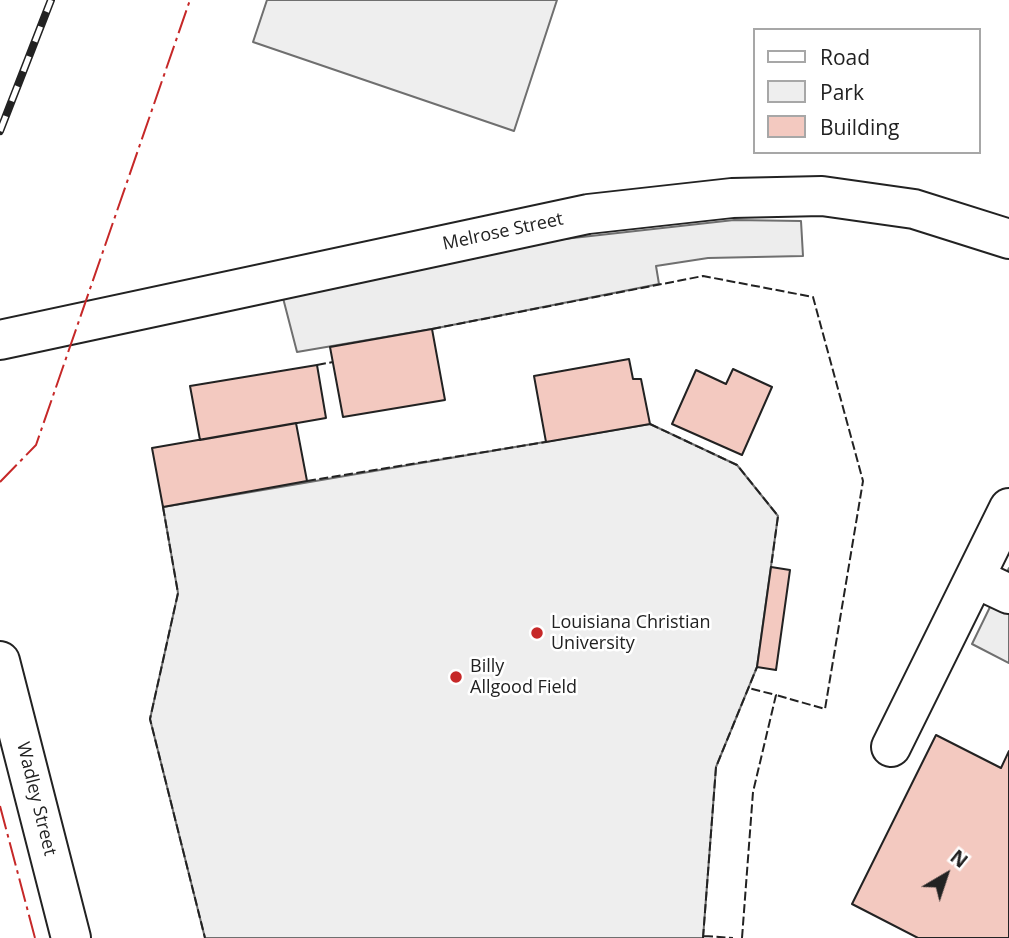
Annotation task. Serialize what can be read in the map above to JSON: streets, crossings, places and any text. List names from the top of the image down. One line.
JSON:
{"streets":{"street":["Melrose Street","Wadley Street"]},"places":["Louisiana Christian University","Billy Allgood Field"],"legend":["Road","Park","Building"],"north":"top right"}
